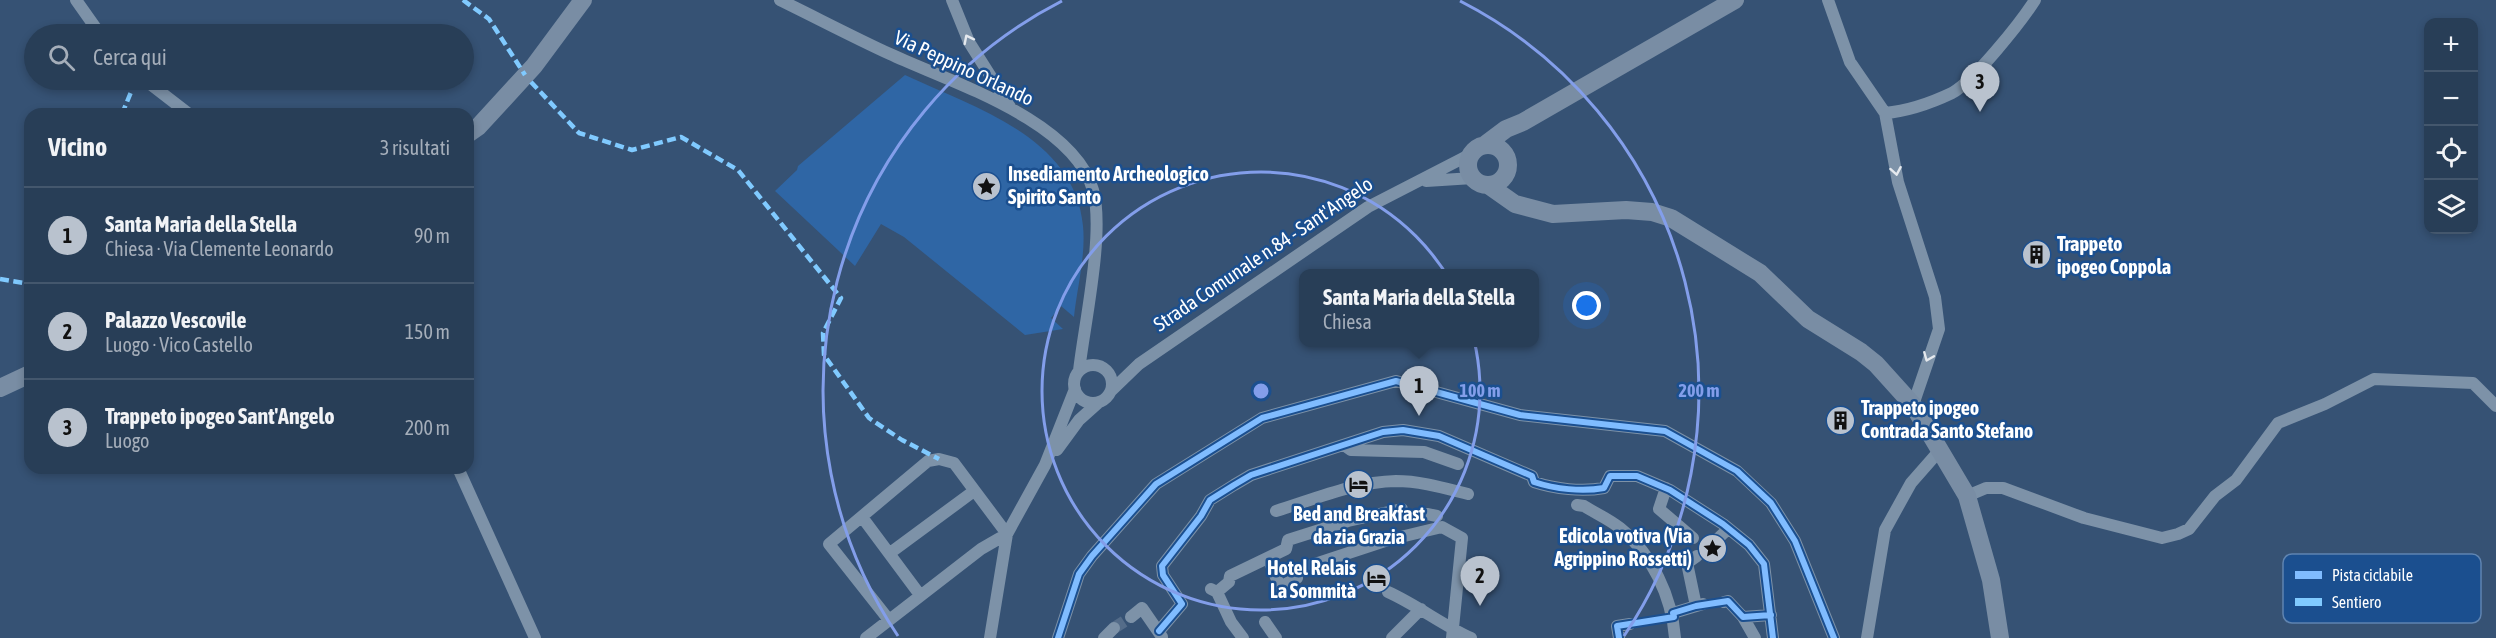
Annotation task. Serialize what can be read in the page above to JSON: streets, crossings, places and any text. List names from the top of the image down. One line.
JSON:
{"streets":{"street":["Via Peppino Orlando","Strada Comunale n.84 - Sant'Angelo"]},"crossings":[["Via Peppino Orlando","Strada Comunale n.84 - Sant'Angelo"]],"places":{"place":["Insediamento Archeologico Spirito Santo","Edicola votiva (Via Agrippino Rossetti)"],"building":["Trappeto ipogeo Coppola","Trappeto ipogeo Contrada Santo Stefano"],"hotel":["Bed and Breakfast da zia Grazia","Hotel Relais La Sommità"]},"legend":["Pista ciclabile","Sentiero"],"page":{"map_buttons":["+","−"],"search":"Cerca qui","pins":["3","1","2"],"heading":["Vicino","3 risultati"],"list":[{"mark":"1","name":"Santa Maria della Stella","note":"Chiesa · Via Clemente Leonardo","value":"90 m"},{"mark":"2","name":"Palazzo Vescovile","note":"Luogo · Vico Castello","value":"150 m"},{"mark":"3","name":"Trappeto ipogeo Sant'Angelo","note":"Luogo","value":"200 m"}],"popup":["Santa Maria della Stella","Chiesa"]},"rings":["100 m","200 m"]}
